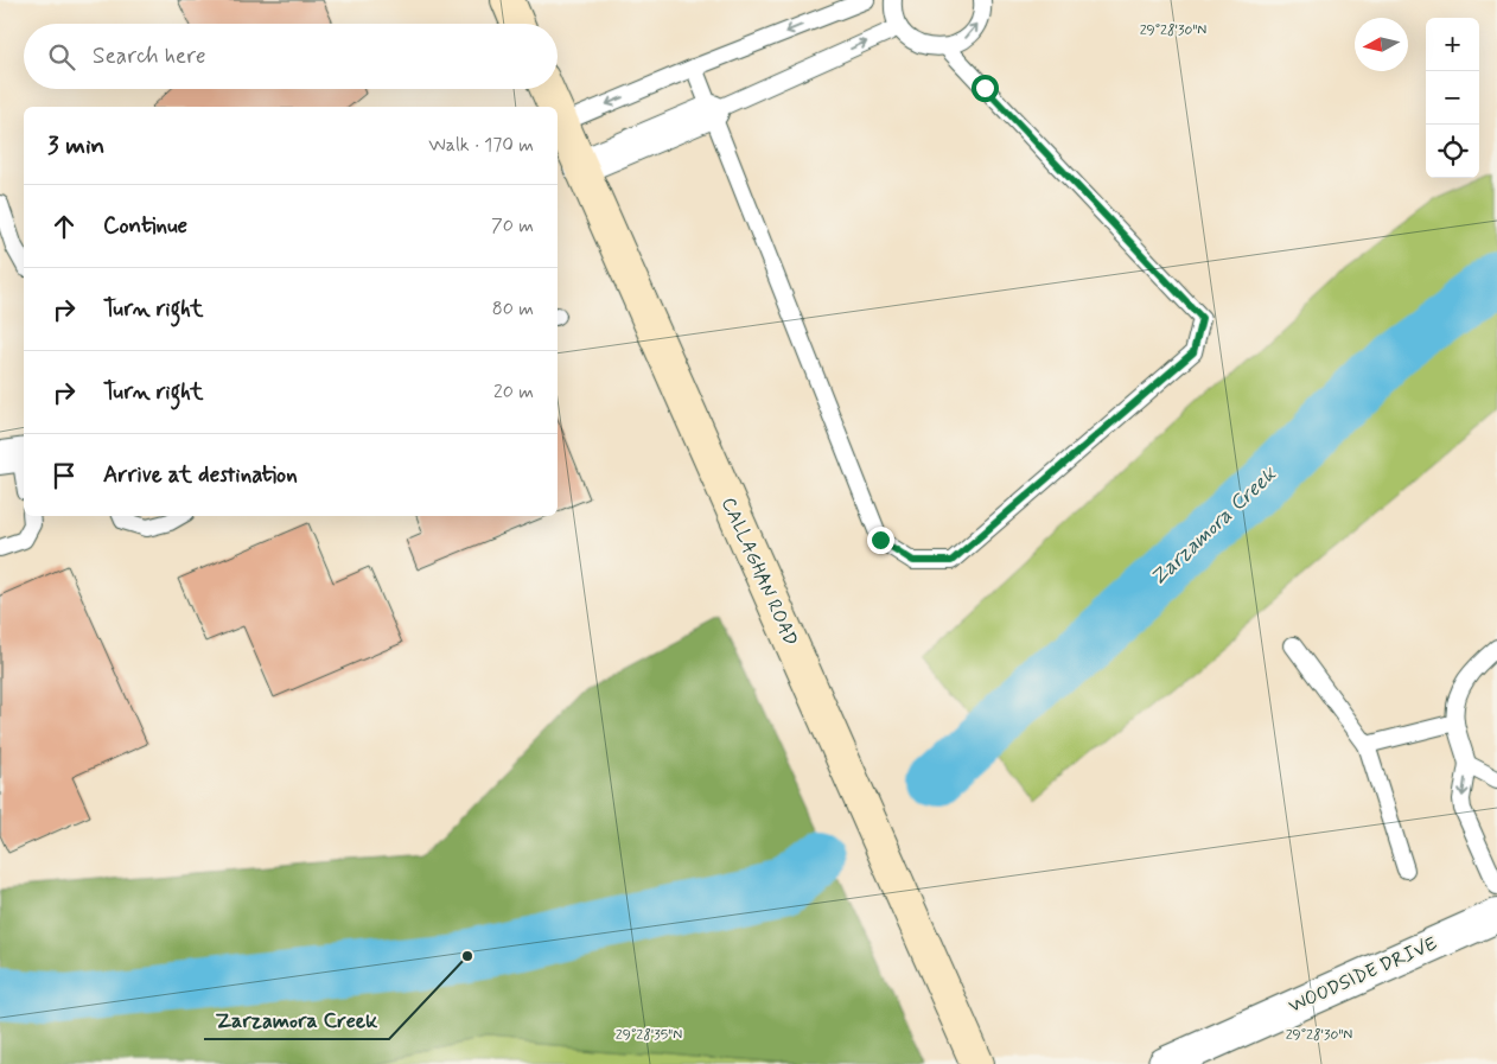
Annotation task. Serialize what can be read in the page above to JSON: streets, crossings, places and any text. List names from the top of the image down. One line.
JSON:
{"streets":{"main road":["CALLAGHAN ROAD"],"street":["WOODSIDE DRIVE"]},"water":["Zarzamora Creek"],"places":["Zarzamora Creek"],"north":"left","page":{"map_buttons":["+","−"],"search":"Search here","heading":["3 min","Walk · 170 m"],"list":[["Continue","70 m"],["Turn right","80 m"],["Turn right","20 m"],"Arrive at destination"]},"coordinates":["29°28'30\"N","29°28'35\"N"]}
